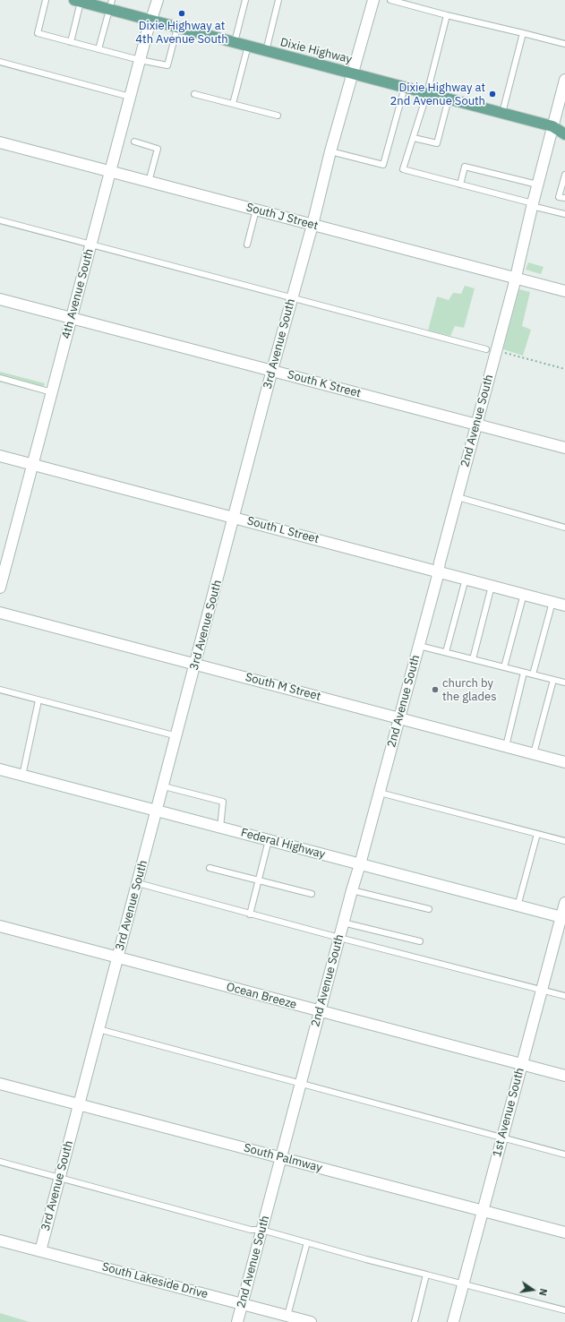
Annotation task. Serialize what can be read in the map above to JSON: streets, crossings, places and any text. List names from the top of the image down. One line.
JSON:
{"streets":{"main road":["Dixie Highway"],"street":["South J Street","4th Avenue South","3rd Avenue South","South K Street","2nd Avenue South","South L Street","South M Street","Federal Highway","Ocean Breeze","1st Avenue South","South Palmway","South Lakeside Drive"]},"crossings":[["Dixie Highway","4th Avenue South"],["Dixie Highway","3rd Avenue South"],["Dixie Highway","2nd Avenue South"],["South J Street","4th Avenue South"],["South J Street","3rd Avenue South"],["South J Street","2nd Avenue South"],["4th Avenue South","South K Street"],["4th Avenue South","South L Street"],["3rd Avenue South","South K Street"],["3rd Avenue South","South L Street"],["3rd Avenue South","South M Street"],["3rd Avenue South","Federal Highway"],["3rd Avenue South","Ocean Breeze"],["3rd Avenue South","South Palmway"],["3rd Avenue South","South Lakeside Drive"],["South K Street","2nd Avenue South"],["2nd Avenue South","South L Street"],["2nd Avenue South","South M Street"],["2nd Avenue South","Federal Highway"],["2nd Avenue South","Ocean Breeze"],["2nd Avenue South","South Palmway"],["2nd Avenue South","South Lakeside Drive"],["Federal Highway","1st Avenue South"],["Ocean Breeze","1st Avenue South"],["1st Avenue South","South Palmway"]],"places":["Dixie Highway at 4th Avenue South","Dixie Highway at 2nd Avenue South","church by the glades"],"north":"right"}
